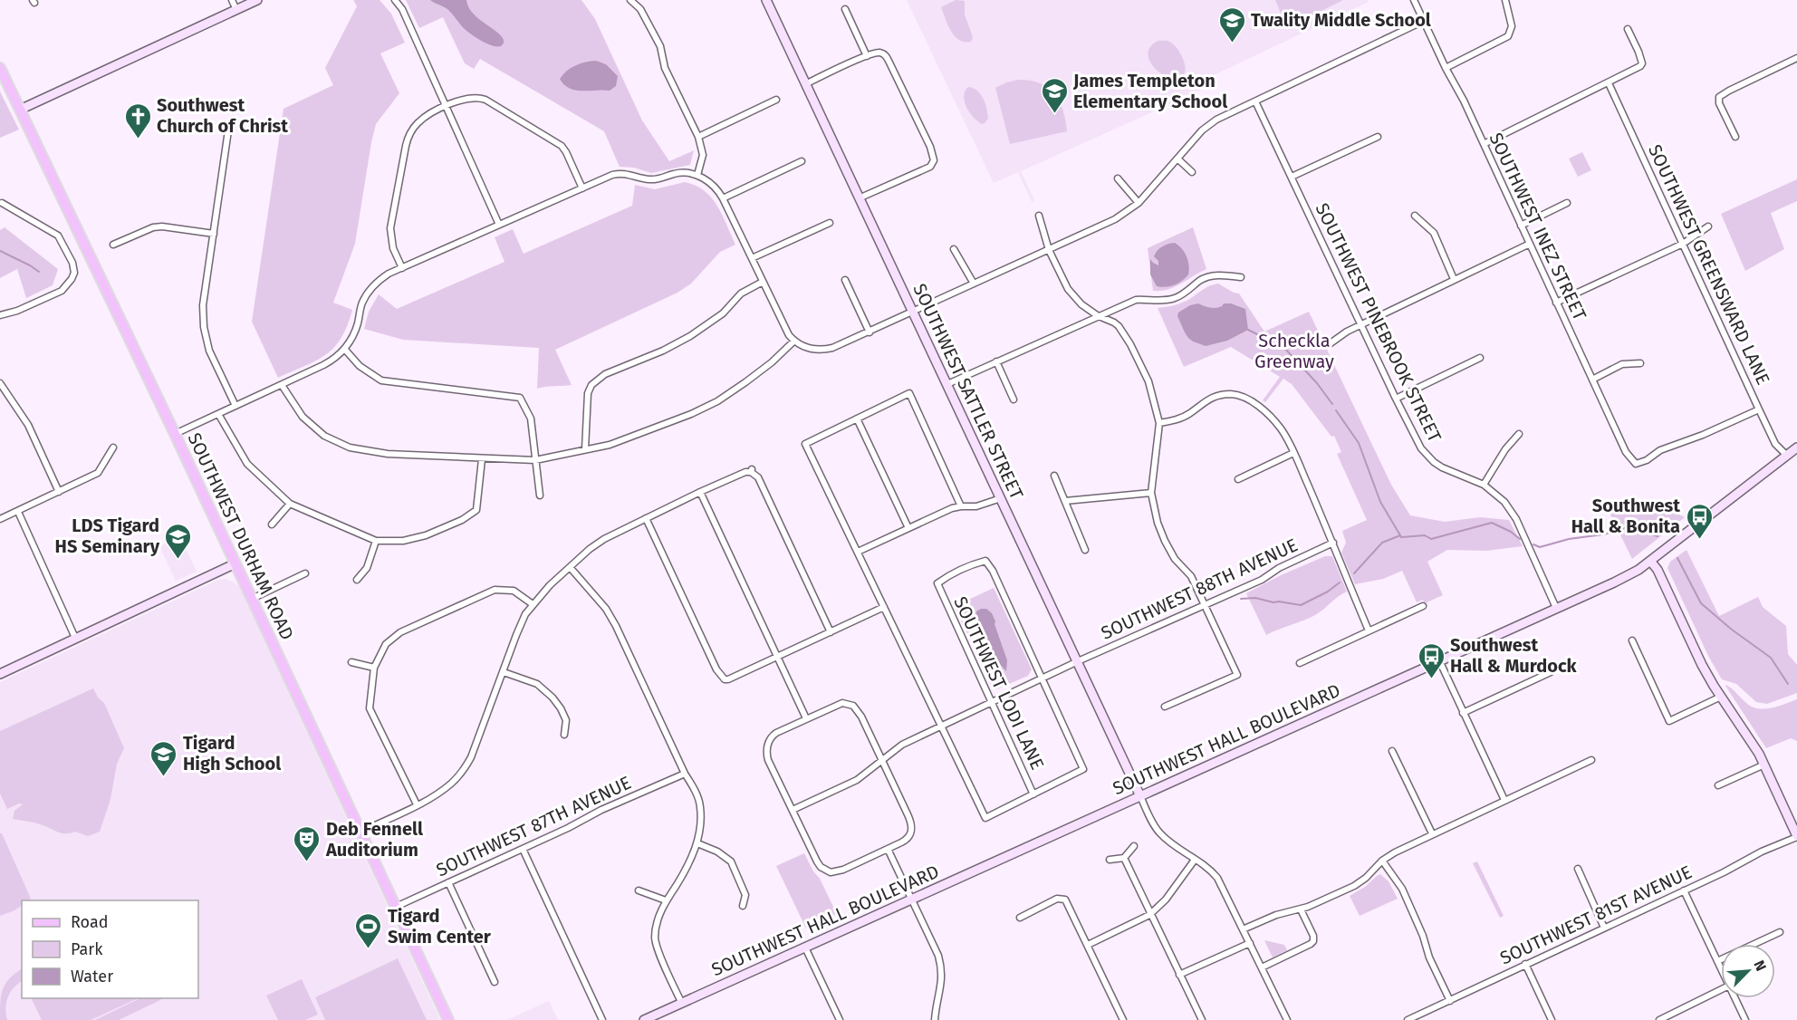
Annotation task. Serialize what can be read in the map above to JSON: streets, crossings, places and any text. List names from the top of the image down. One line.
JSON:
{"streets":{"main road":["SOUTHWEST SATTLER STREET","SOUTHWEST DURHAM ROAD","SOUTHWEST HALL BOULEVARD"],"street":["SOUTHWEST INEZ STREET","SOUTHWEST GREENSWARD LANE","SOUTHWEST PINEBROOK STREET","SOUTHWEST 88TH AVENUE","SOUTHWEST LODI LANE","SOUTHWEST 87TH AVENUE","SOUTHWEST 81ST AVENUE"]},"crossings":[["SOUTHWEST INEZ STREET","SOUTHWEST GREENSWARD LANE"],["SOUTHWEST GREENSWARD LANE","SOUTHWEST HALL BOULEVARD"],["SOUTHWEST PINEBROOK STREET","SOUTHWEST HALL BOULEVARD"],["SOUTHWEST SATTLER STREET","SOUTHWEST 88TH AVENUE"],["SOUTHWEST SATTLER STREET","SOUTHWEST HALL BOULEVARD"],["SOUTHWEST DURHAM ROAD","SOUTHWEST 87TH AVENUE"],["SOUTHWEST 88TH AVENUE","SOUTHWEST LODI LANE"]],"parks":["Scheckla Greenway"],"places":{"school or university":["Twality Middle School","James Templeton Elementary School","LDS Tigard HS Seminary","Tigard High School"],"church":["Southwest Church of Christ"],"bus stop":["Southwest Hall & Bonita","Southwest Hall & Murdock"],"theatre":["Deb Fennell Auditorium"],"sports":["Tigard Swim Center"]},"legend":["Road","Park","Water"],"north":"top right"}
